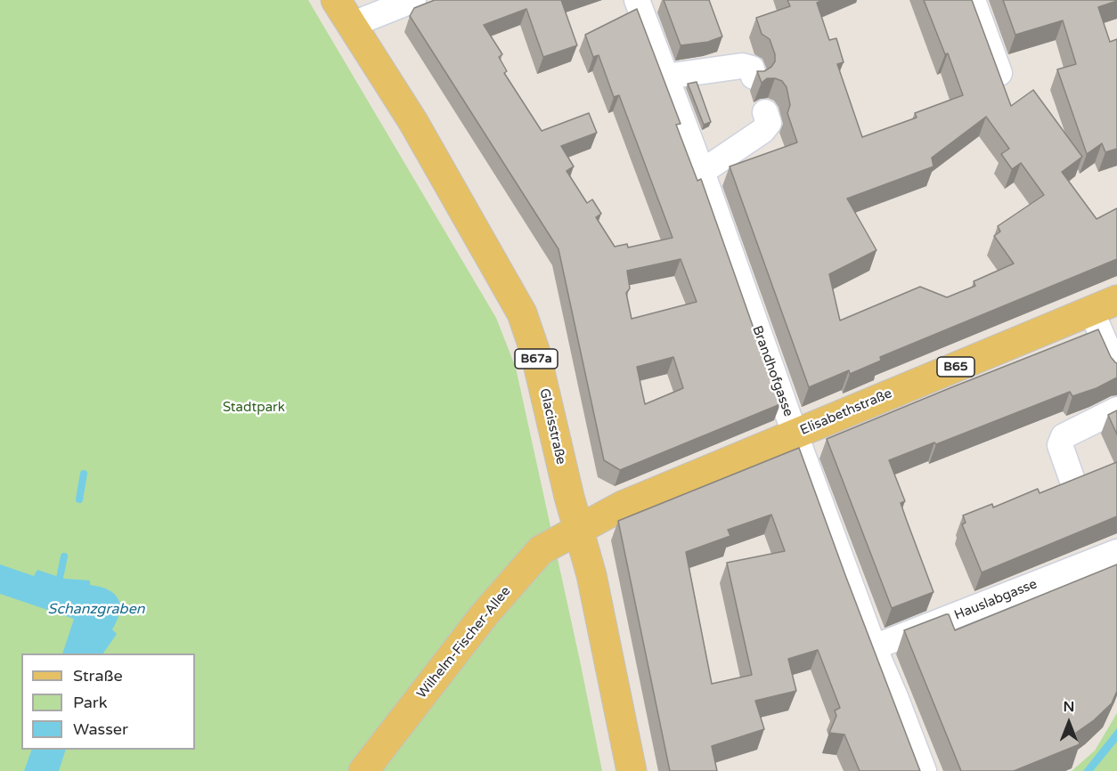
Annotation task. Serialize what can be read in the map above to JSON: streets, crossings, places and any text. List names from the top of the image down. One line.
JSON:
{"streets":{"main road":["B67a","B65","Elisabethstraße","Glacisstraße","Wilhelm-Fischer-Allee"],"street":["Brandhofgasse","Hauslabgasse"]},"crossings":[["Brandhofgasse","Elisabethstraße"],["Brandhofgasse","Hauslabgasse"],["Elisabethstraße","Glacisstraße"],["Elisabethstraße","Wilhelm-Fischer-Allee"],["Glacisstraße","Wilhelm-Fischer-Allee"]],"water":["Schanzgraben"],"parks":["Stadtpark"],"legend":["Straße","Park","Wasser"],"north":"top"}
